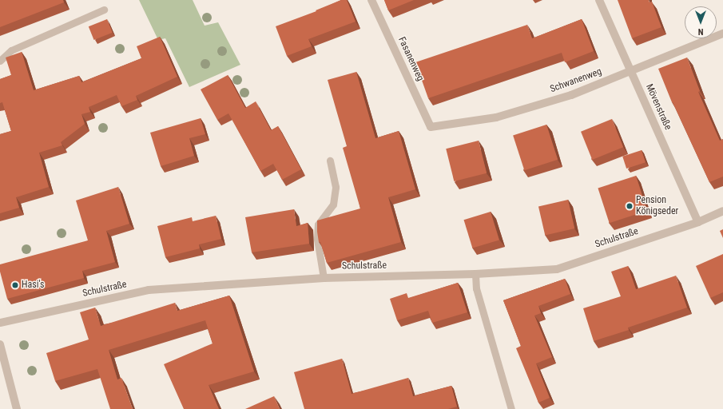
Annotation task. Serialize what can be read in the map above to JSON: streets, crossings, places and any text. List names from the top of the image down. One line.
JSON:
{"streets":{"street":["Fasanenweg","Schwanenweg","Mövenstraße","Schulstraße"]},"crossings":[["Fasanenweg","Schwanenweg"],["Schwanenweg","Mövenstraße"],["Mövenstraße","Schulstraße"]],"places":["Pension Königseder","Hasi's"],"north":"bottom"}
